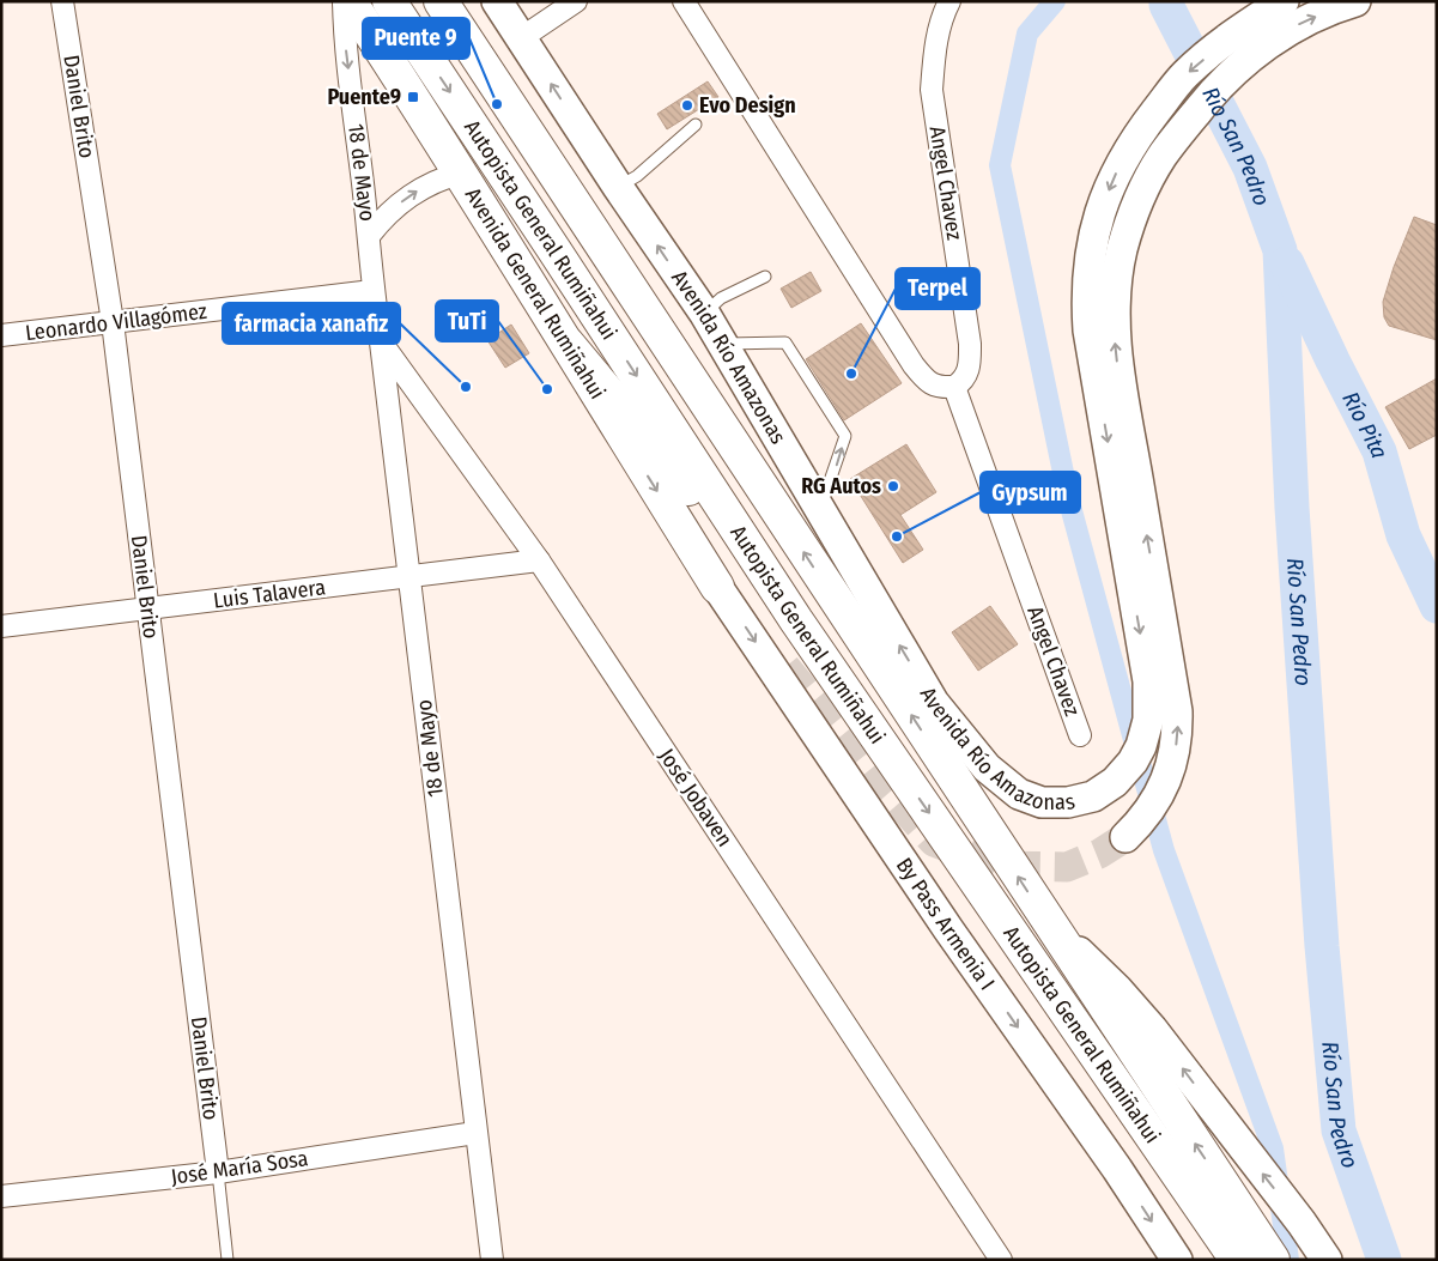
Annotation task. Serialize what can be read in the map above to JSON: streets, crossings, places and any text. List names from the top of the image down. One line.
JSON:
{"streets":{"main road":["Autopista General Rumiñahui","Avenida General Rumiñahui","Avenida Río Amazonas","By Pass Armenia I"],"street":["Daniel Brito","18 de Mayo","Angel Chavez","Leonardo Villagómez","Luis Talavera","José Jobaven","José María Sosa"]},"crossings":[["Daniel Brito","Leonardo Villagómez"],["Daniel Brito","Luis Talavera"],["Daniel Brito","José María Sosa"],["18 de Mayo","Avenida General Rumiñahui"],["18 de Mayo","Leonardo Villagómez"],["18 de Mayo","Luis Talavera"],["18 de Mayo","José Jobaven"],["18 de Mayo","José María Sosa"],["Avenida General Rumiñahui","By Pass Armenia I"],["Luis Talavera","José Jobaven"]],"water":["Río San Pedro","Río Pita"],"places":{"transit":["Puente9"],"other":["Puente 9","Evo Design","Terpel","farmacia xanafiz","TuTi","RG Autos","Gypsum"]}}
